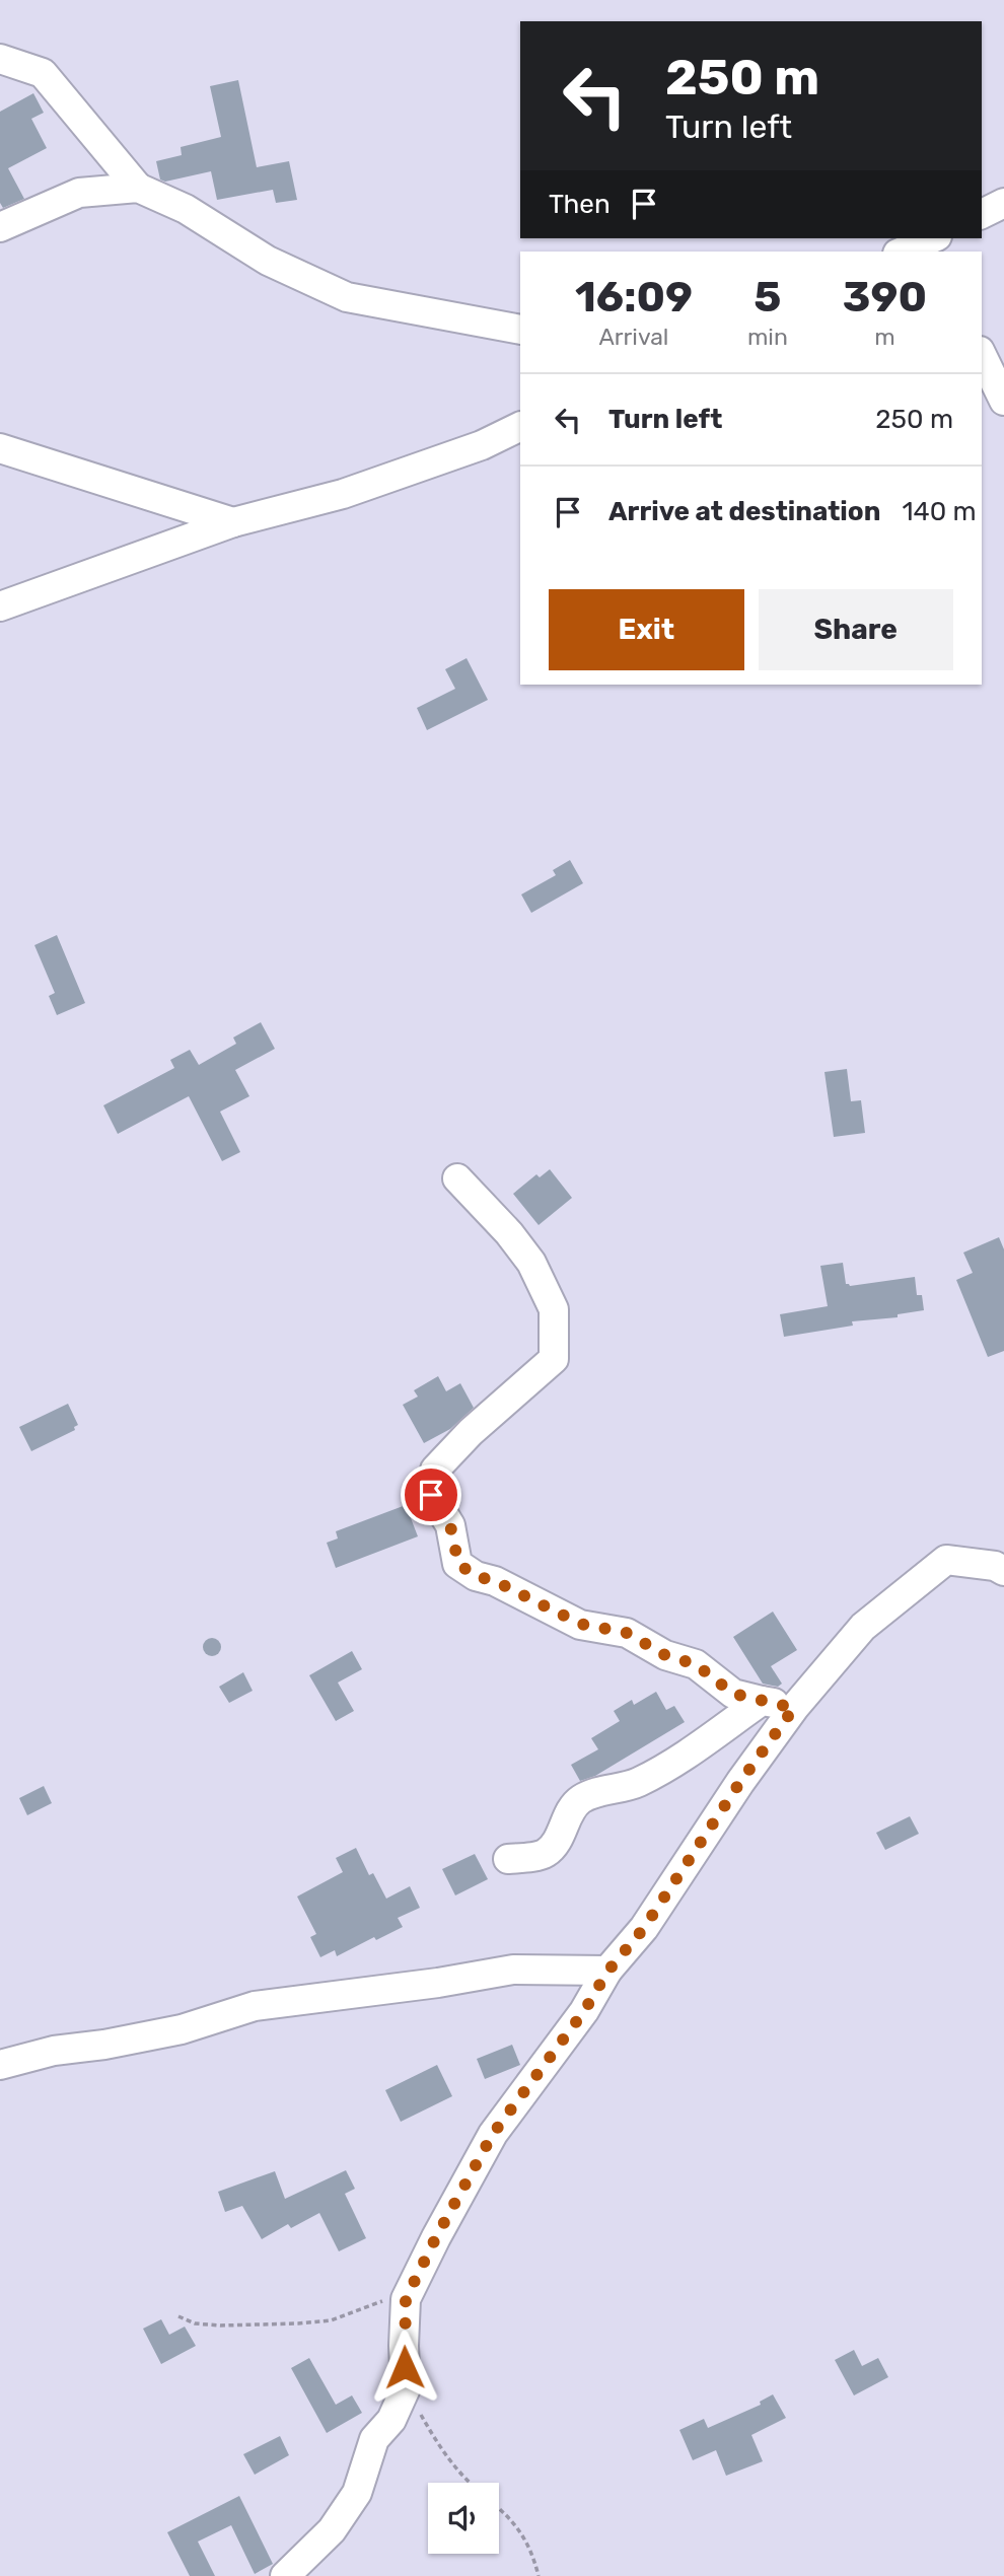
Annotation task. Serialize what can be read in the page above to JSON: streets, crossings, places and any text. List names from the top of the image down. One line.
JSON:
{"page":{"turn":["250 m","Turn left"],"then":"Then","eta":["16:09","Arrival","5","min","390","m"],"list":[{"name":"Turn left","value":"250 m"},{"name":"Arrive at destination","value":"140 m"}],"buttons":["Exit","Share"]}}
